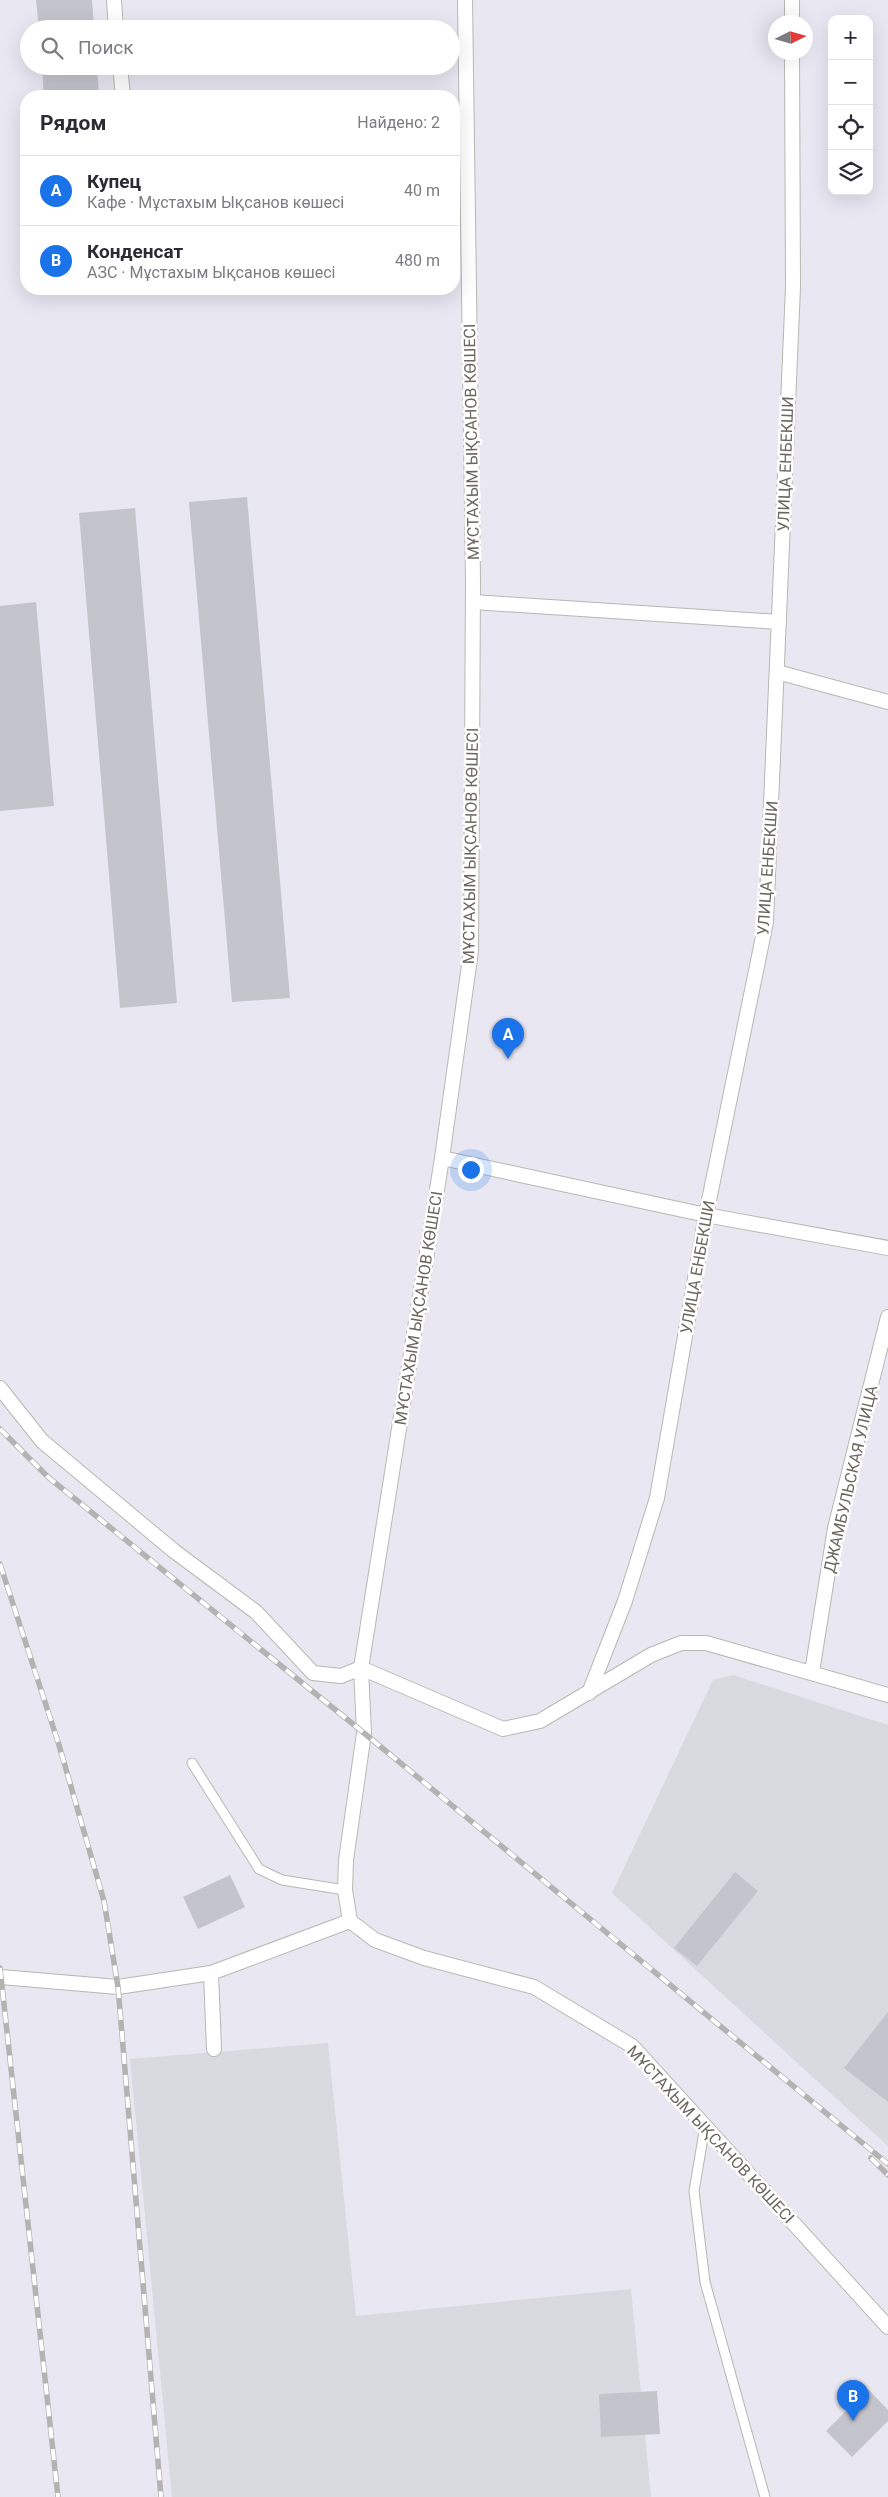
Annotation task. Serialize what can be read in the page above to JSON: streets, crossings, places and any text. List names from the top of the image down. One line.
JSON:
{"streets":{"street":["МҰСТАХЫМ ЫҚСАНОВ КӨШЕСІ","УЛИЦА ЕНБЕКШИ","ДЖАМБУЛЬСКАЯ УЛИЦА"]},"north":"right","page":{"map_buttons":["+","−"],"search":"Поиск","heading":["Рядом","Найдено: 2"],"list":[{"mark":"A","name":"Купец","note":"Кафе · Мұстахым Ықсанов көшесі","value":"40 m"},{"mark":"B","name":"Конденсат","note":"АЗС · Мұстахым Ықсанов көшесі","value":"480 m"}],"pins":["A","B"]}}
